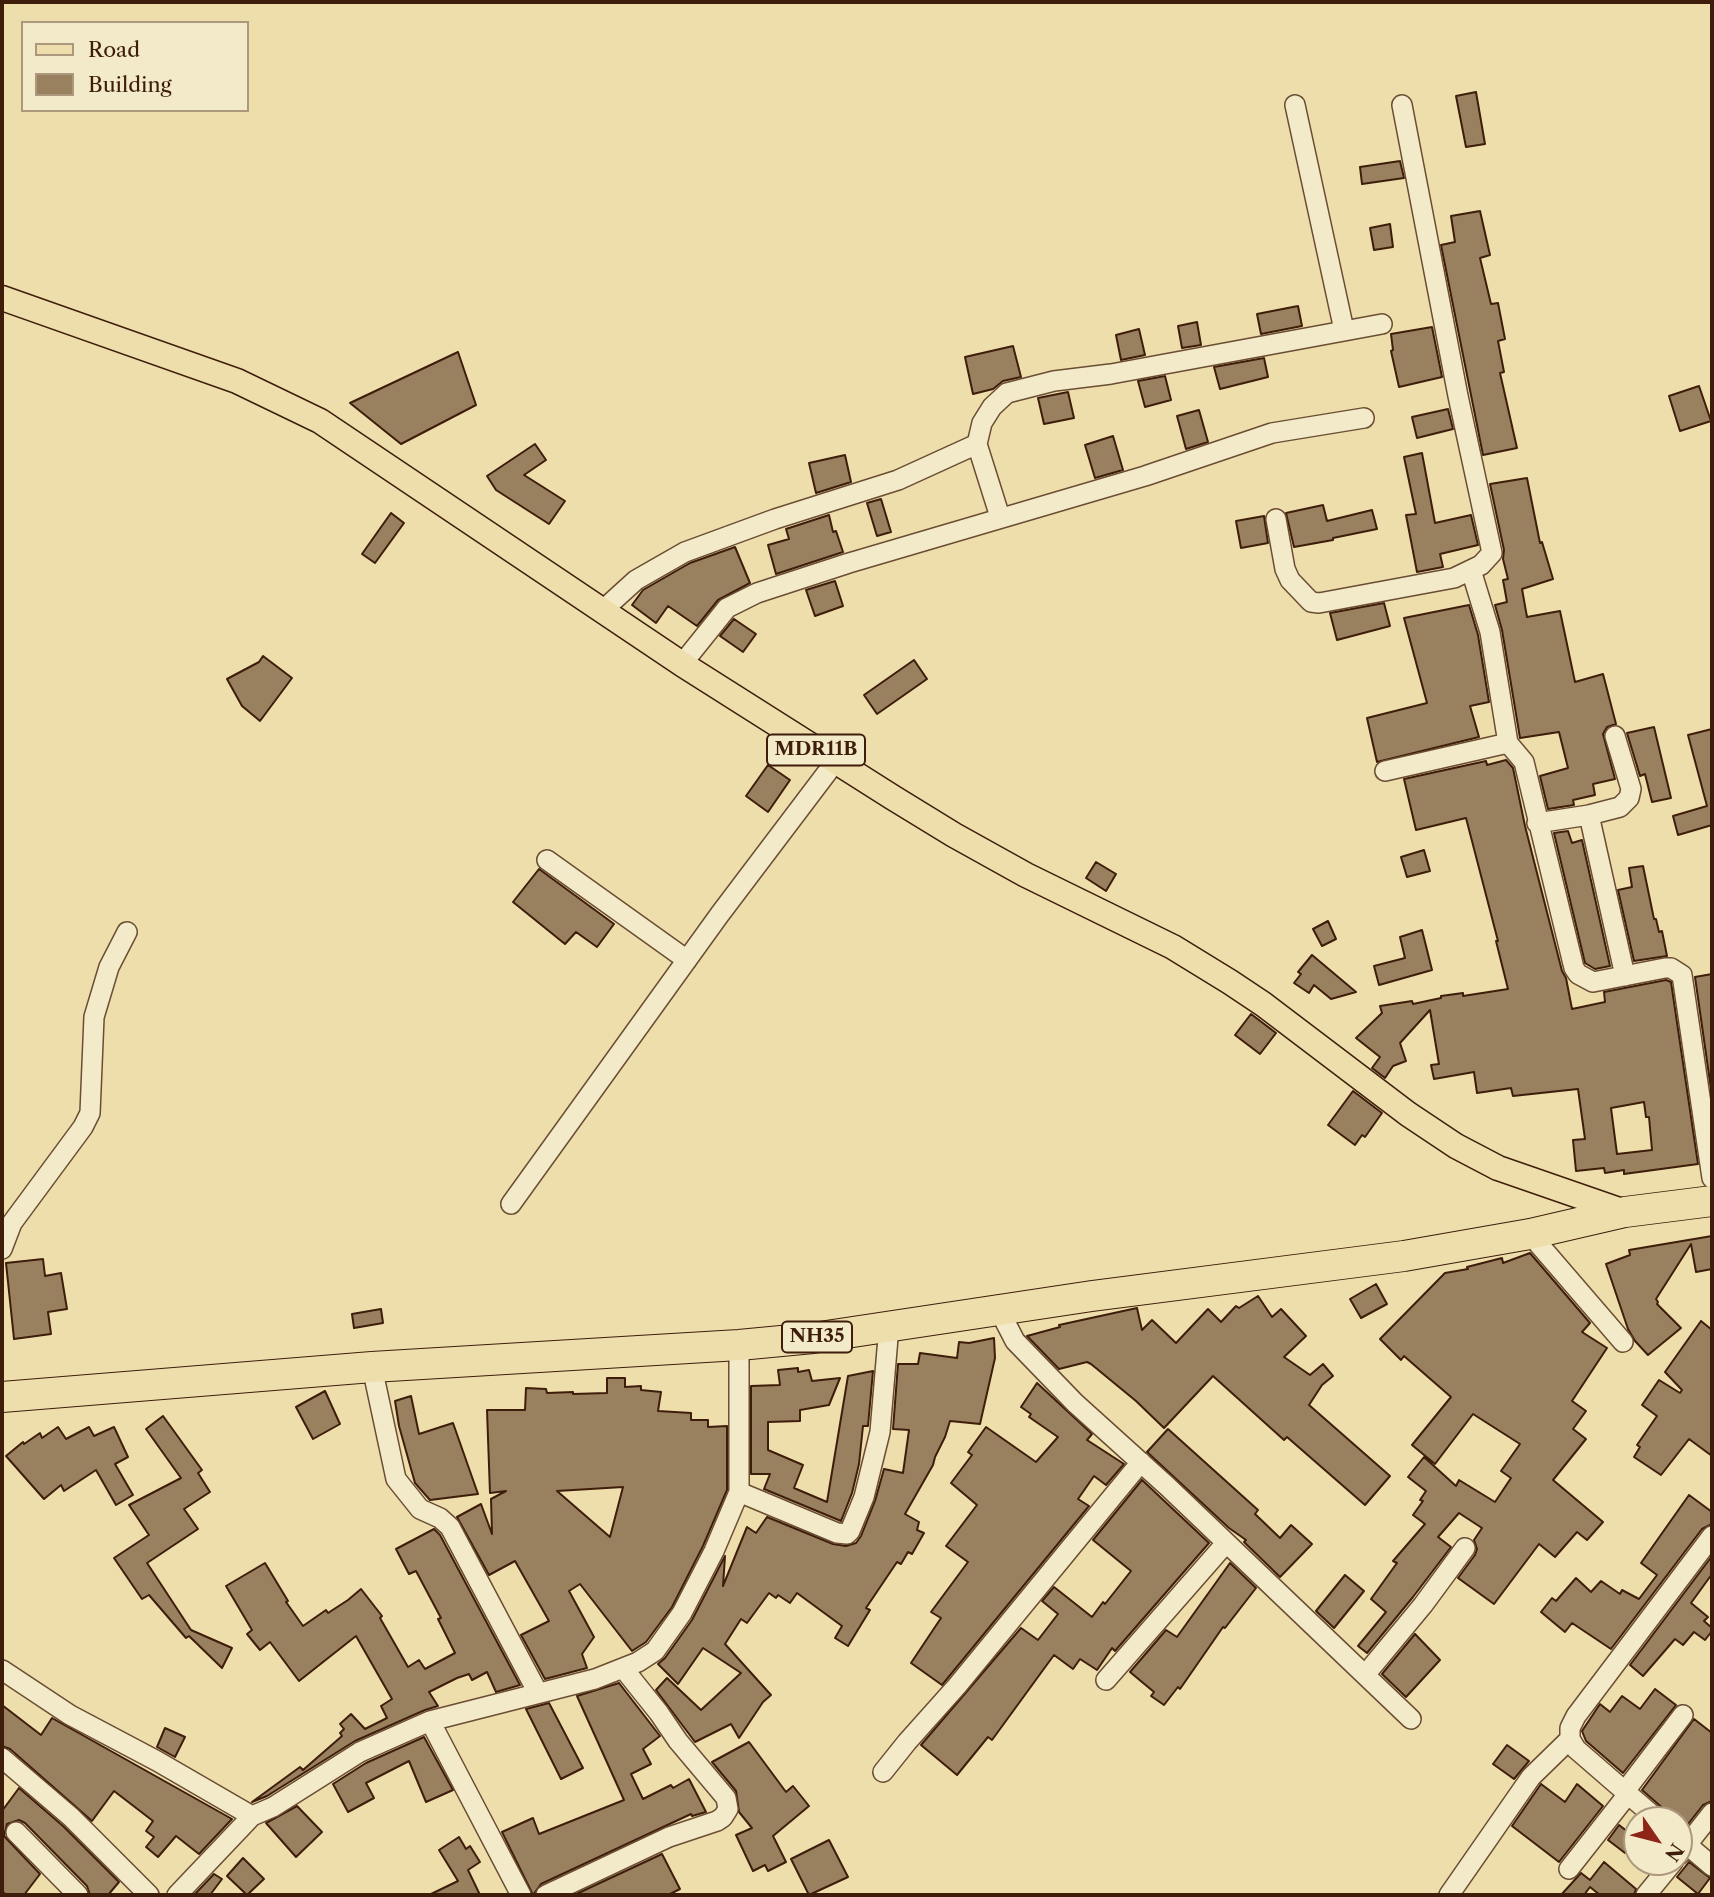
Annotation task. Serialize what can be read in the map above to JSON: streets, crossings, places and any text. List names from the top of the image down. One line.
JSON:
{"streets":{"highway":["NH35"],"main road":["MDR11B"]},"crossings":[["MDR11B","NH35"]],"legend":["Road","Building"],"north":"bottom right"}
